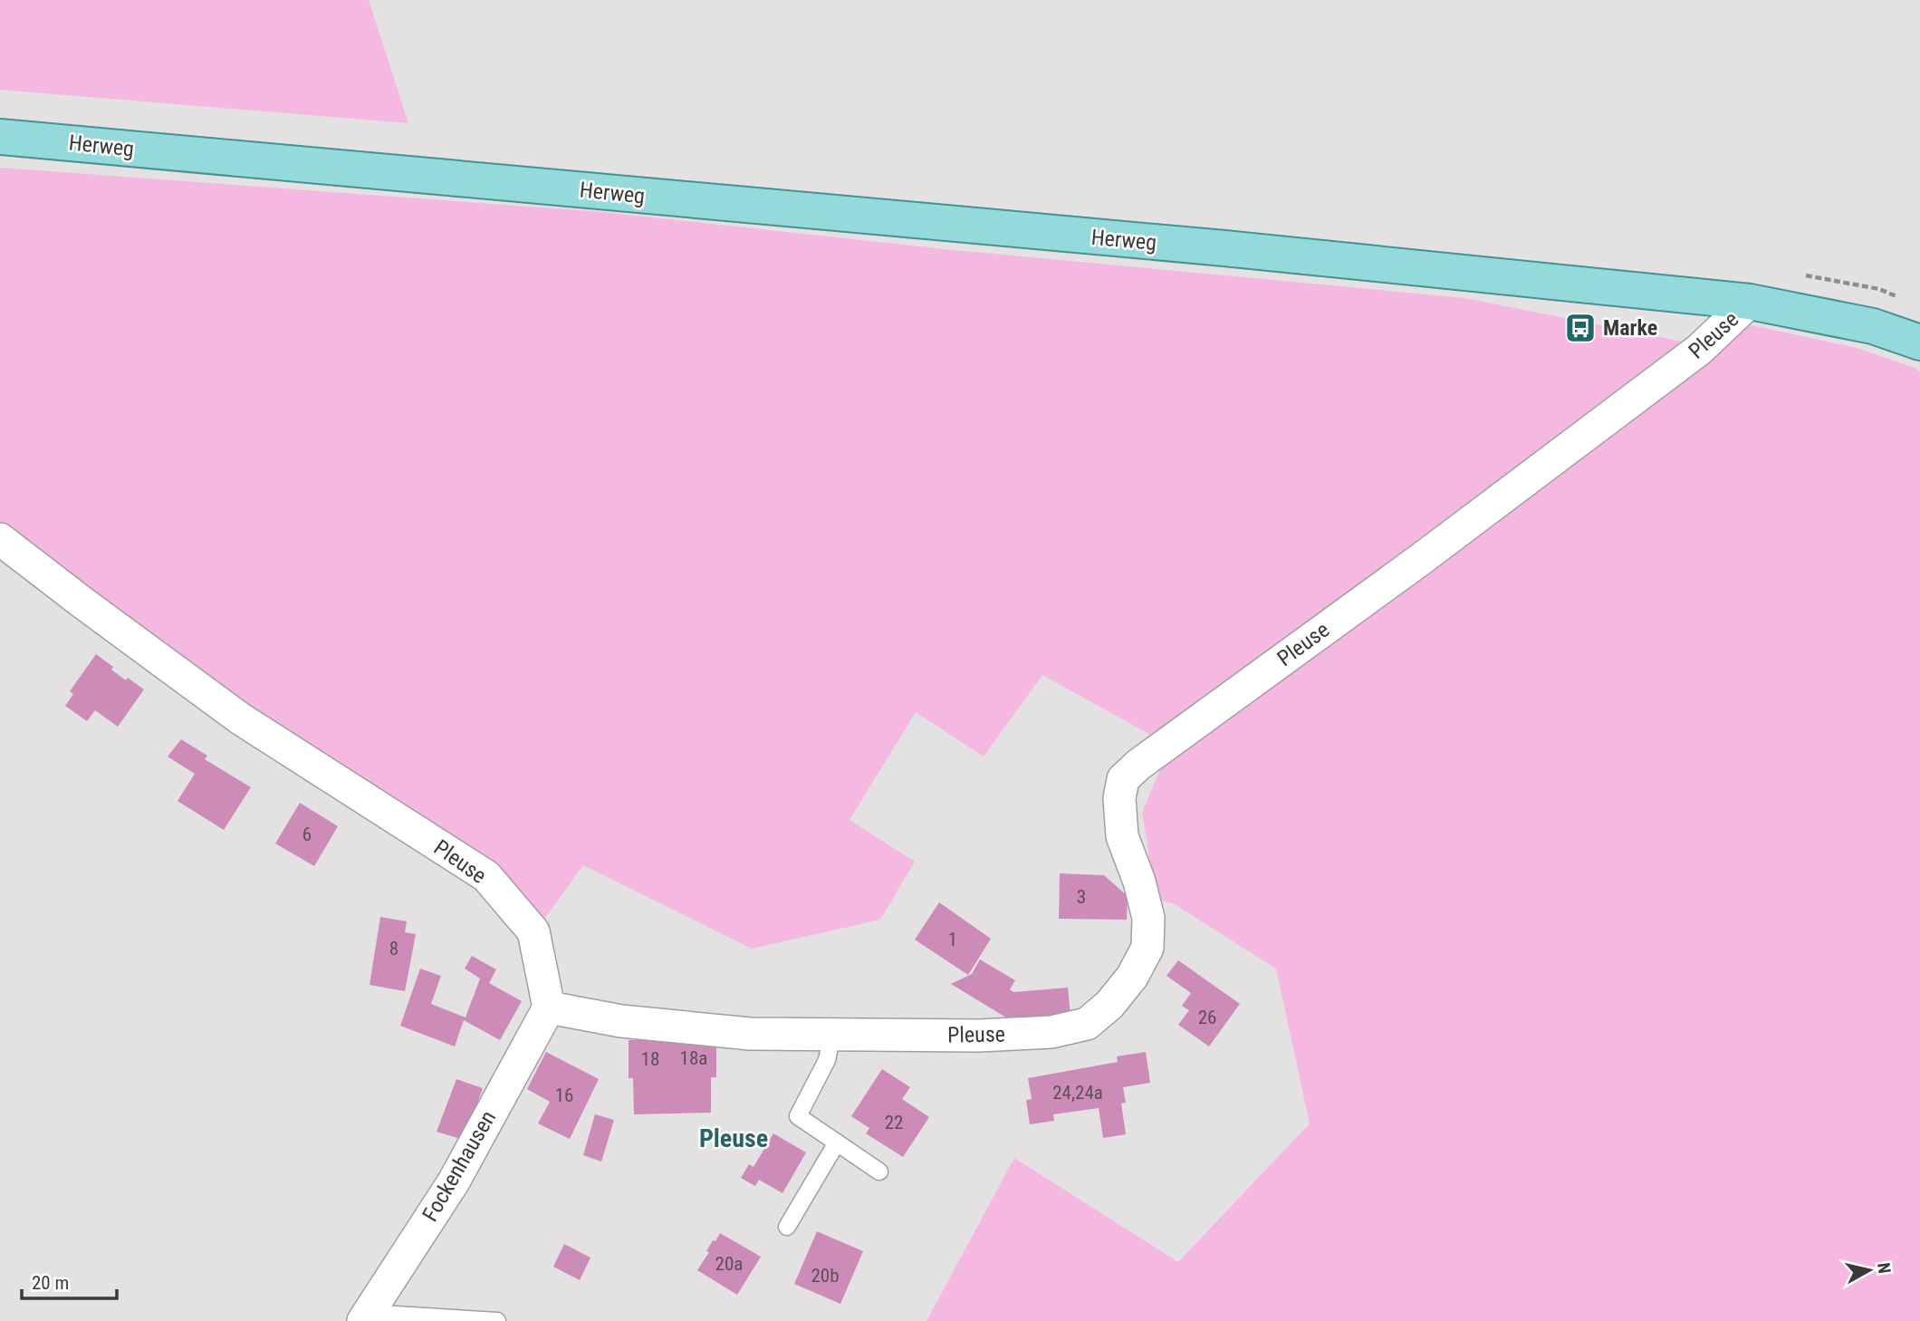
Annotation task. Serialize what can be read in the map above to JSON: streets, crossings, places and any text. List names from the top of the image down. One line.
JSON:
{"streets":{"main road":["Herweg"],"street":["Pleuse","Fockenhausen"]},"crossings":[["Herweg","Pleuse"],["Pleuse","Fockenhausen"]],"districts":["Pleuse"],"places":{"bus stop":["Marke"]},"house_numbers":["6","3","1","8","26","18a","18","24,24a","16","22","20a","20b"],"scale_bar":"20 m","north":"right"}
